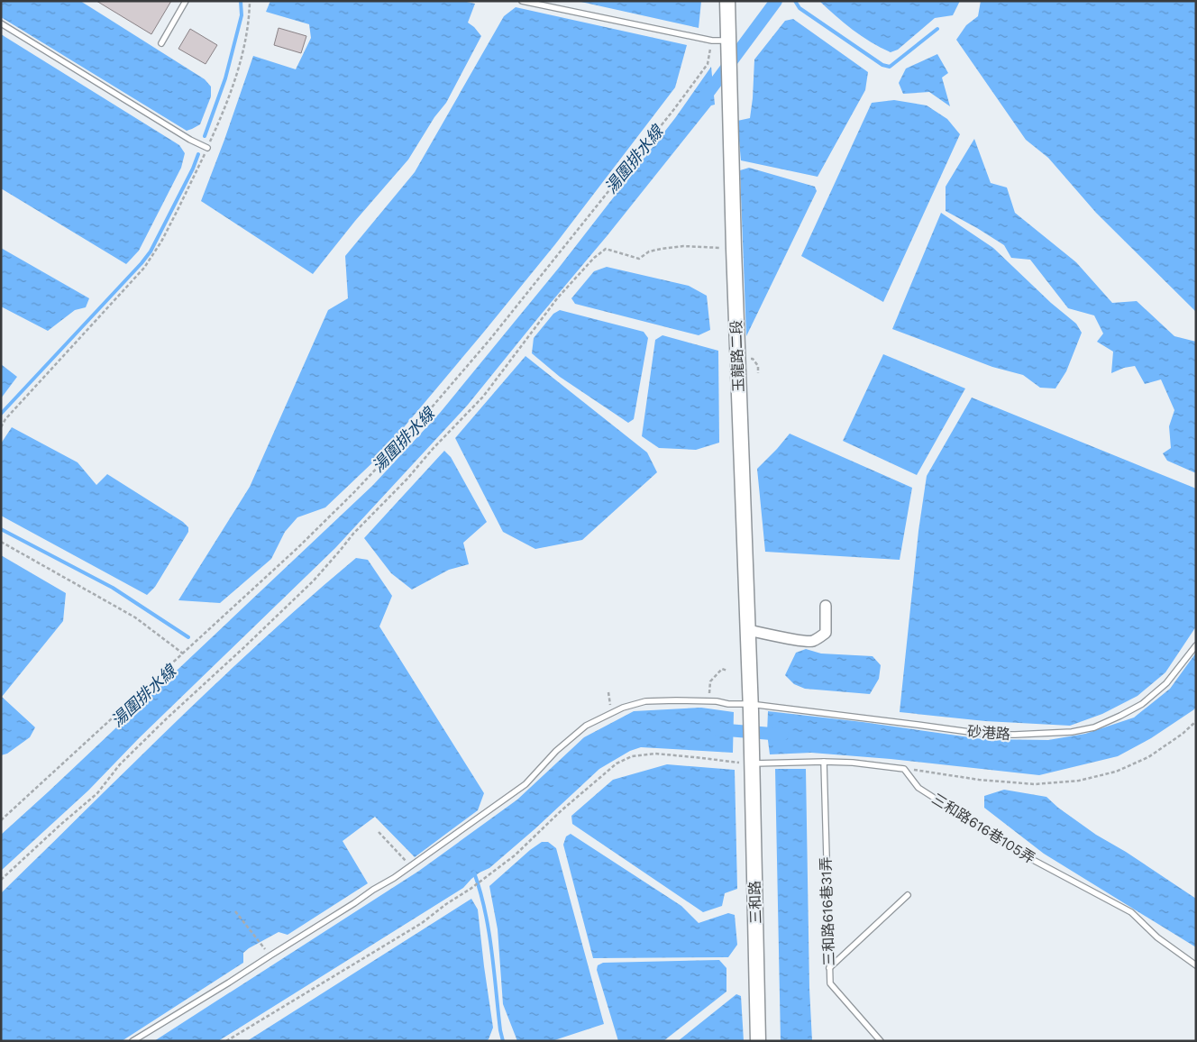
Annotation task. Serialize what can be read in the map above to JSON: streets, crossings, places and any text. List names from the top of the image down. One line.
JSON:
{"streets":{"main road":["玉龍路二段","三和路"],"lane":["砂港路","三和路616巷105弄","三和路616巷31弄"]},"crossings":[["玉龍路二段","砂港路"],["玉龍路二段","三和路"],["砂港路","三和路"]],"water":["湯圍排水線"]}
